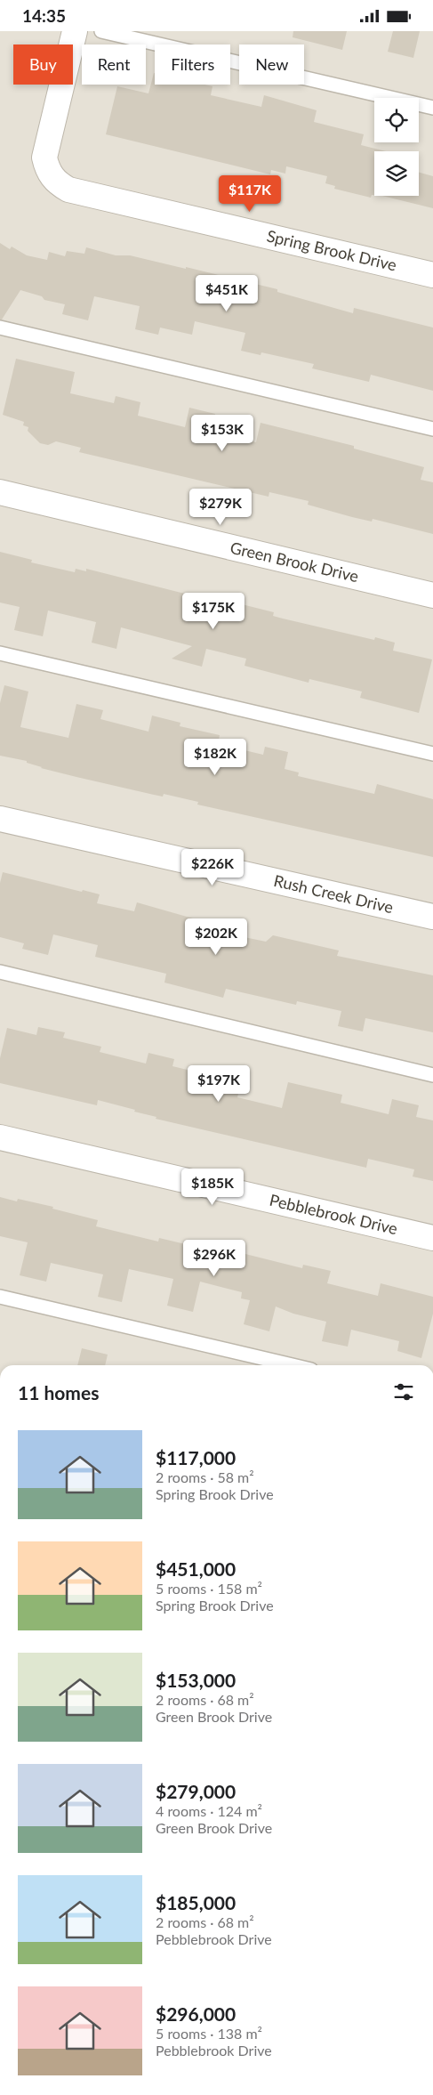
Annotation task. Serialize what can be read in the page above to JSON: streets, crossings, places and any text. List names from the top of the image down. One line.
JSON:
{"streets":{"street":["Spring Brook Drive","Green Brook Drive","Rush Creek Drive","Pebblebrook Drive"]},"page":{"status":"14:35","chip":["Buy","Rent","Filters","New"],"price":["$117K","$451K","$153K","$279K","$175K","$182K","$226K","$202K","$197K","$185K","$296K"],"heading":"11 homes","list":[{"name":"$117,000","note":"2 rooms · 58 m² · Spring Brook Drive"},{"name":"$451,000","note":"5 rooms · 158 m² · Spring Brook Drive"},{"name":"$153,000","note":"2 rooms · 68 m² · Green Brook Drive"},{"name":"$279,000","note":"4 rooms · 124 m² · Green Brook Drive"},{"name":"$185,000","note":"2 rooms · 68 m² · Pebblebrook Drive"},{"name":"$296,000","note":"5 rooms · 138 m² · Pebblebrook Drive"}]}}
